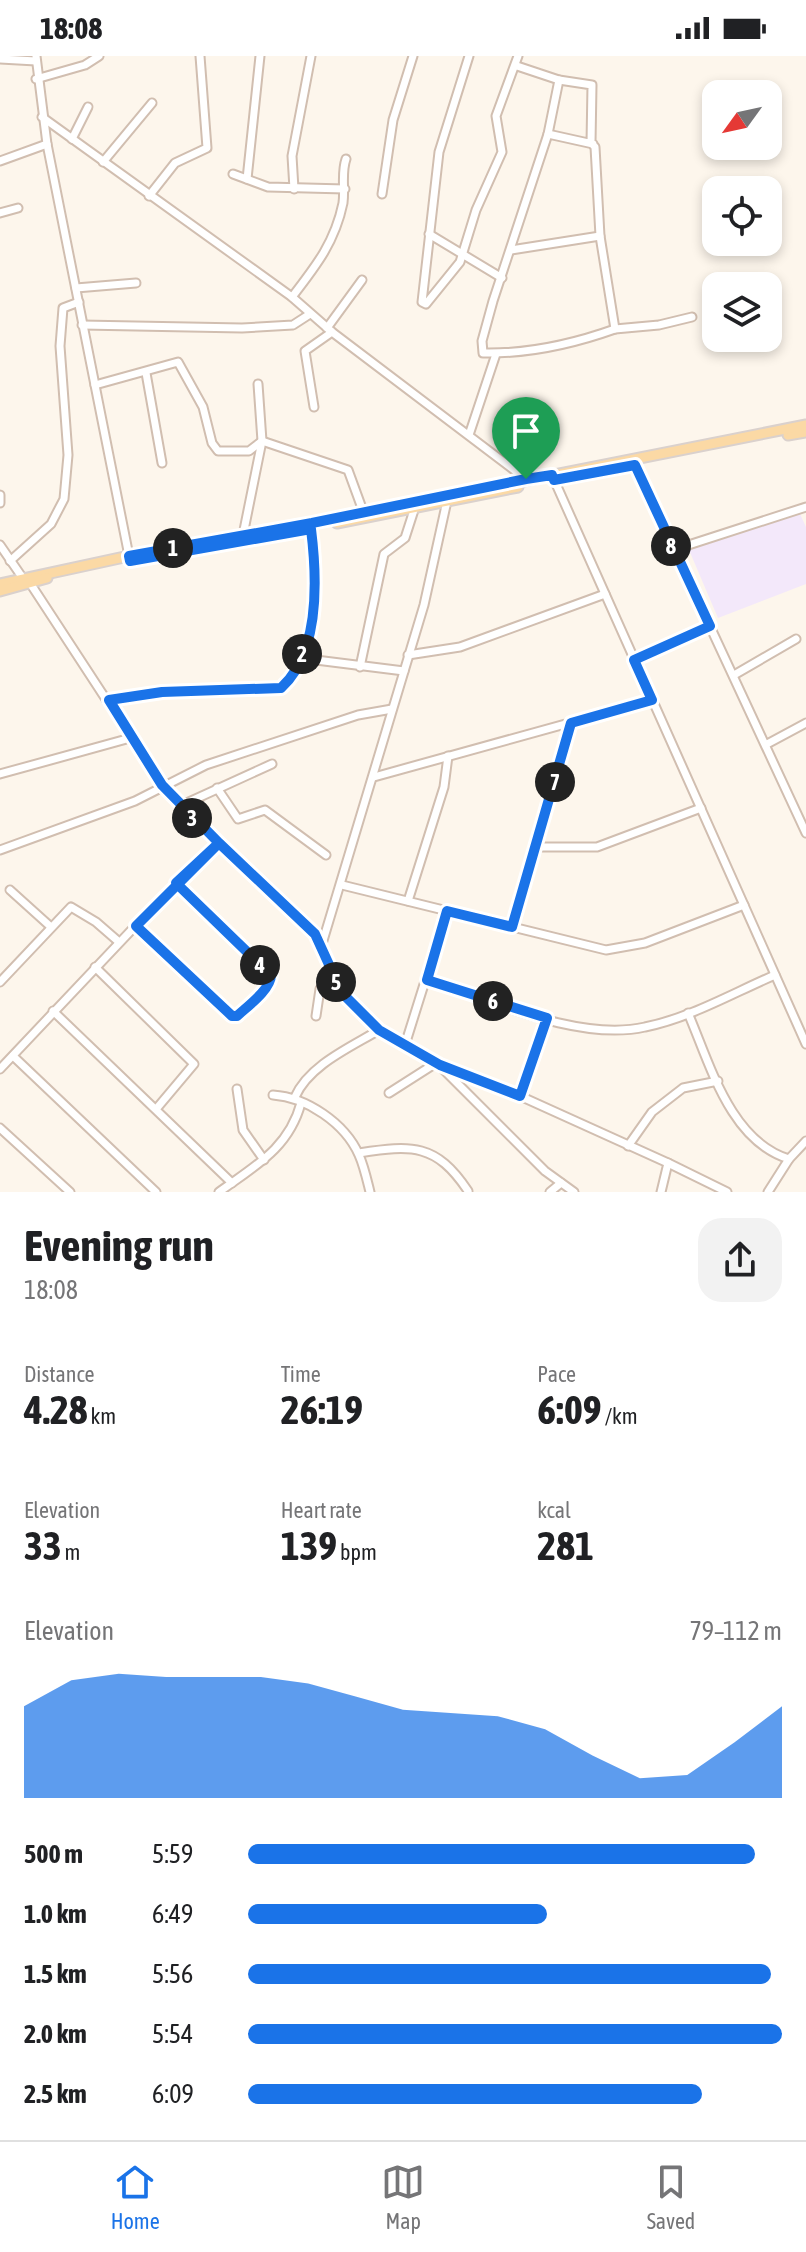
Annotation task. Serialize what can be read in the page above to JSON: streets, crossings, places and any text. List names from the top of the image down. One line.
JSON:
{"north":"bottom left","page":{"status":"18:08","pins":["8","1","2","7","3","4","5","6"],"heading":["Evening run","18:08"],"stats":[["Distance","4.28 km"],["Time","26:19"],["Pace","6:09 /km"],["Elevation","33 m"],["Heart rate","139 bpm"],["kcal","281"]],"chart":["Elevation","79–112 m"],"list":[{"name":"500 m","note":"5:59"},{"name":"1.0 km","note":"6:49"},{"name":"1.5 km","note":"5:56"},{"name":"2.0 km","note":"5:54"},{"name":"2.5 km","note":"6:09"}],"tabs":["Home","Map","Saved"]}}
